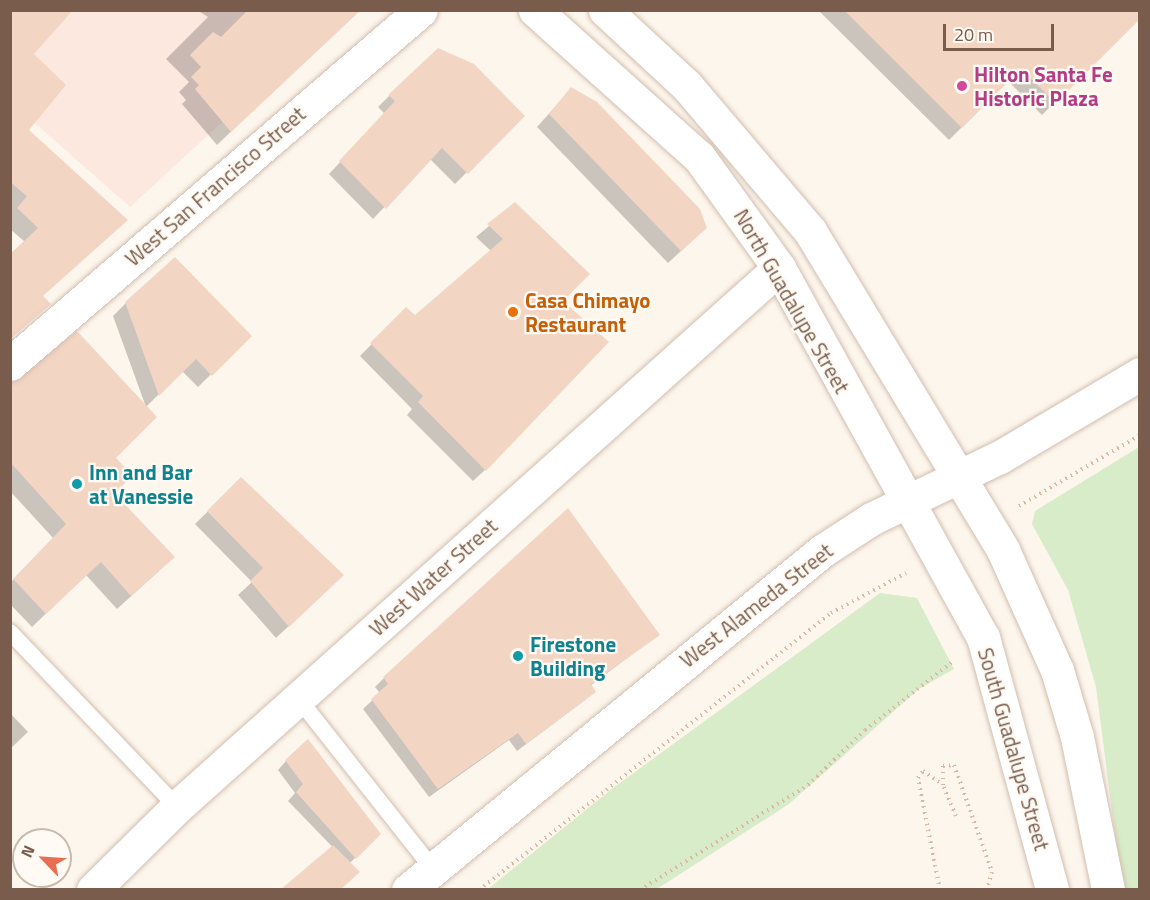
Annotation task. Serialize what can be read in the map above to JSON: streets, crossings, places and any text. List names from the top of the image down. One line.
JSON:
{"streets":{"street":["West San Francisco Street","North Guadalupe Street","West Water Street","West Alameda Street","South Guadalupe Street"]},"crossings":[["North Guadalupe Street","West Water Street"],["North Guadalupe Street","West Alameda Street"],["North Guadalupe Street","South Guadalupe Street"]],"places":["Hilton Santa Fe Historic Plaza","Casa Chimayo Restaurant","Inn and Bar at Vanessie","Firestone Building"],"scale_bar":"20 m","north":"top left"}
